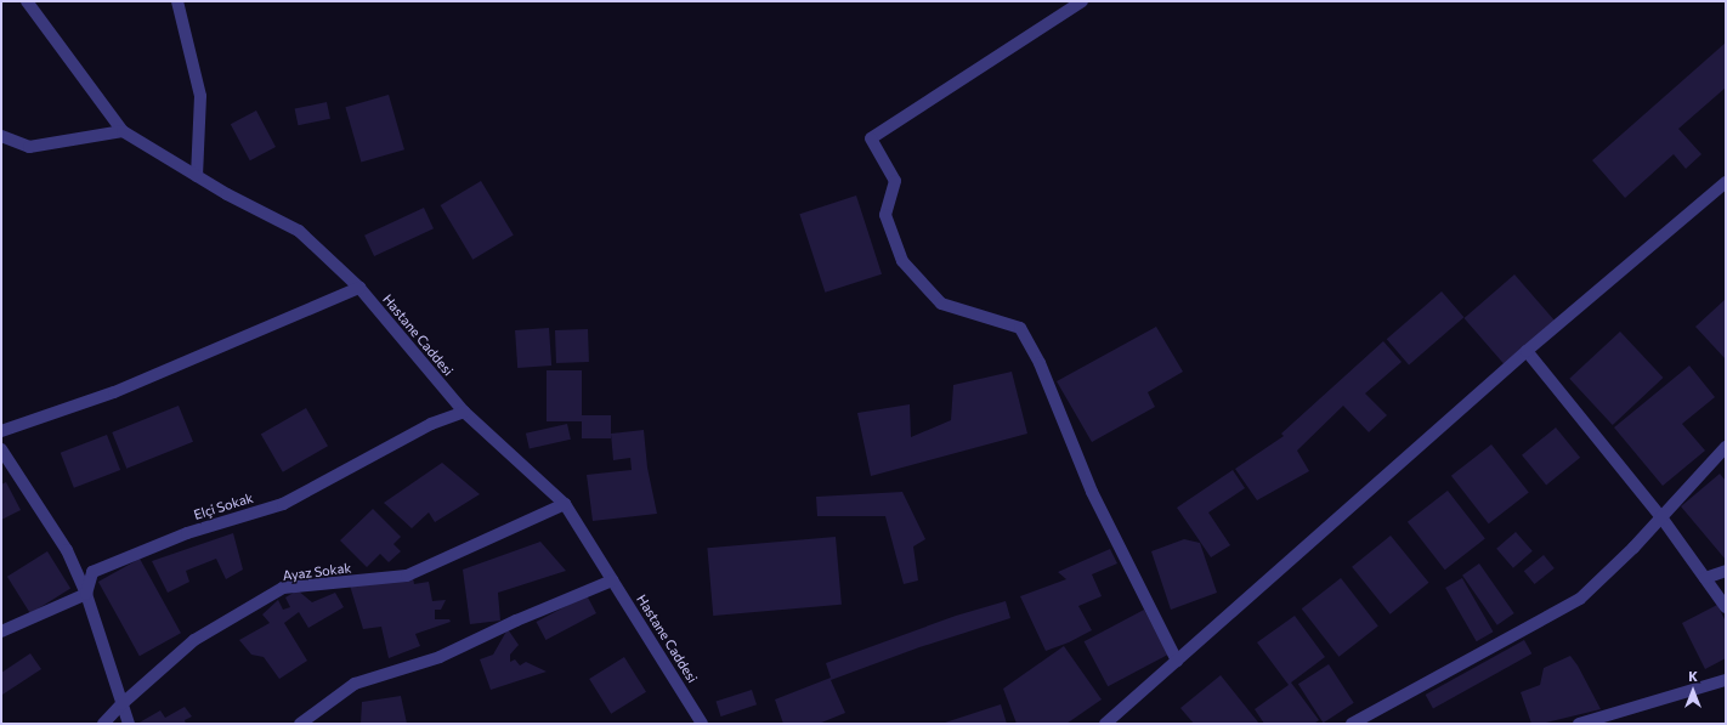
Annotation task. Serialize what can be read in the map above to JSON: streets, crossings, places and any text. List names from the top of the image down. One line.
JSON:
{"streets":{"street":["Hastane Caddesi","Elçi Sokak","Ayaz Sokak"]},"crossings":[["Hastane Caddesi","Elçi Sokak"],["Hastane Caddesi","Ayaz Sokak"]],"north":"top"}
